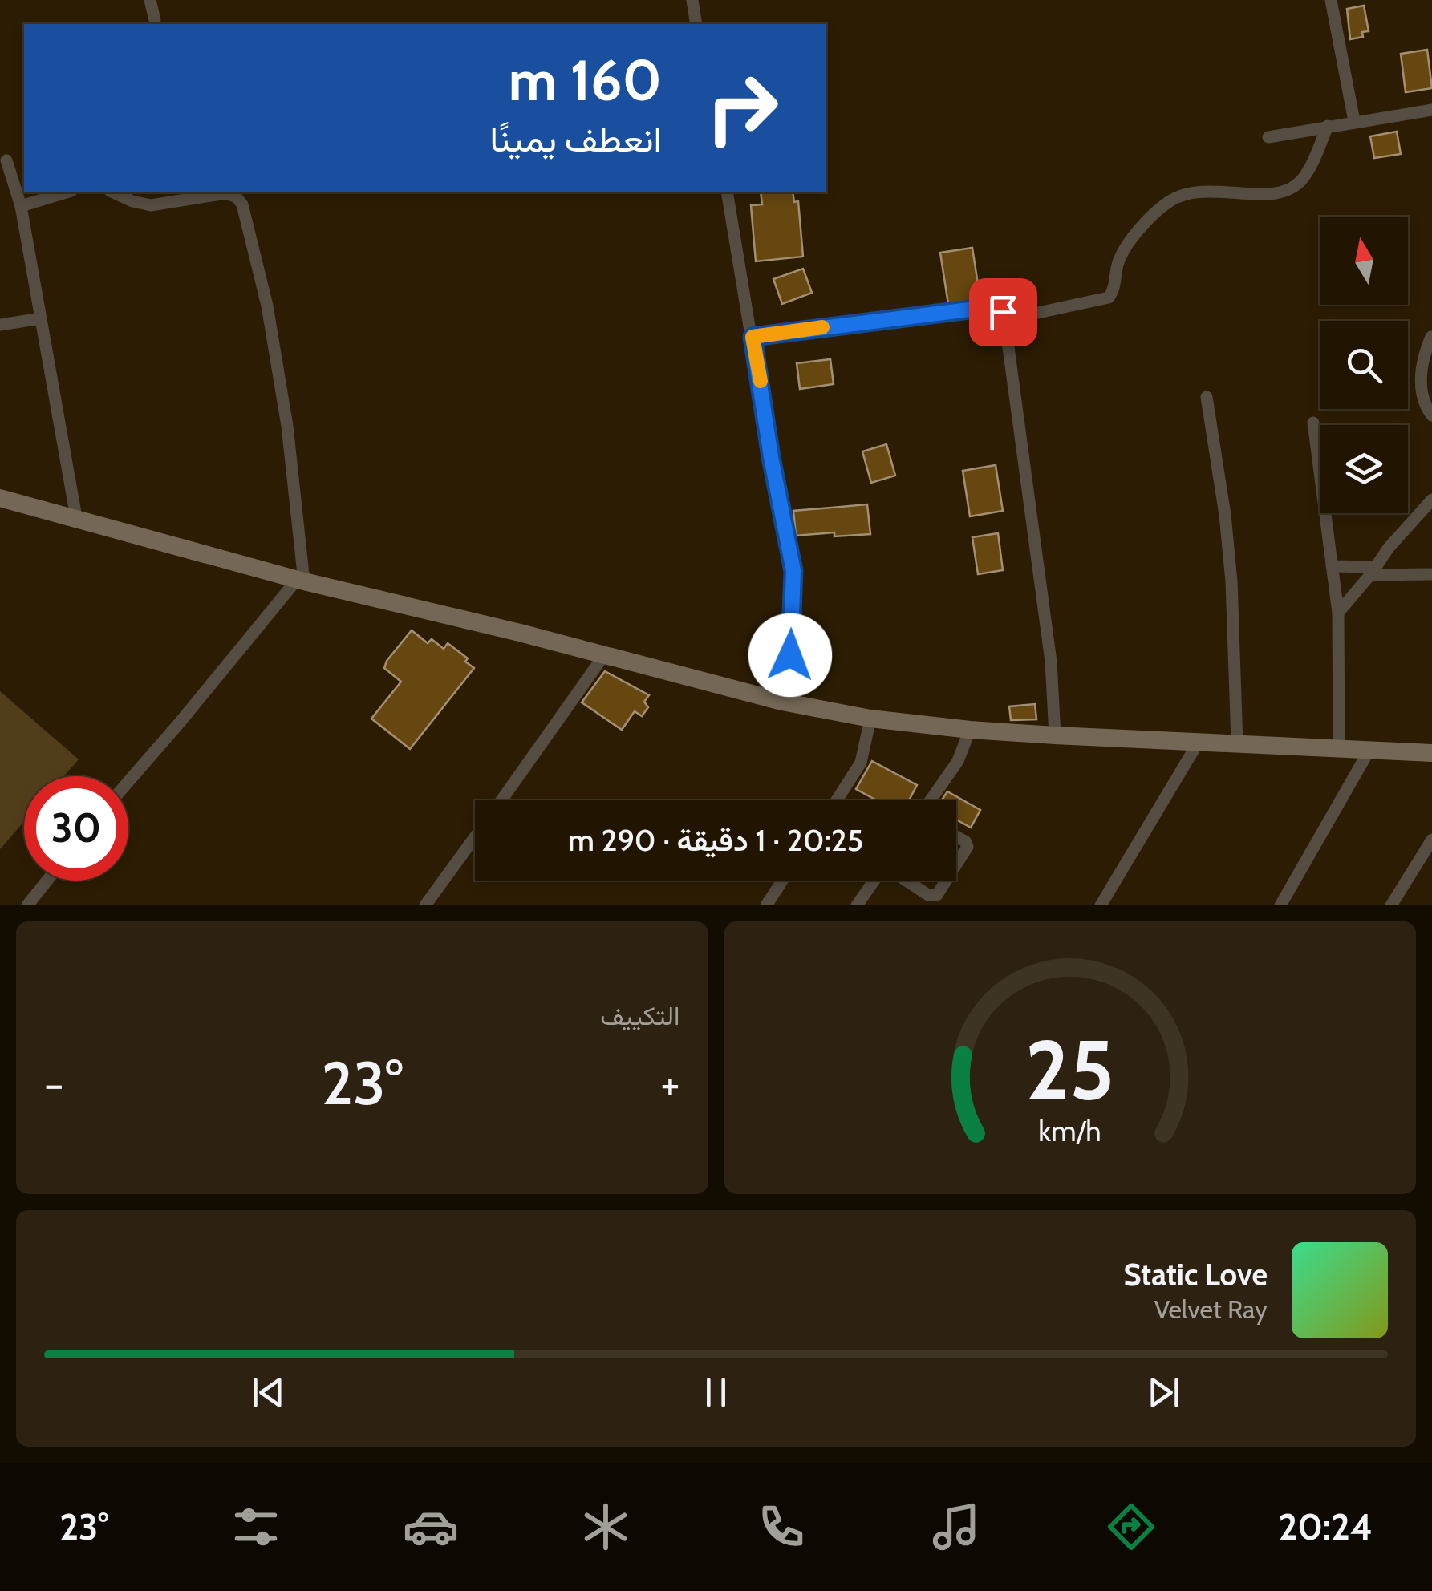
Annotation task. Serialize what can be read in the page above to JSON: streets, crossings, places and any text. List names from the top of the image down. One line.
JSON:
{"north":"top","page":{"turn":["160 m","انعطف يمينًا"],"limit":"30","trip":"20:25 · 1 دقيقة · 290 m","tile":"التكييف","heat":["−","23°","+"],"song":["Static Love","Velvet Ray"],"tabs":["20:24","23°"],"gauge":["25","km/h"]}}
